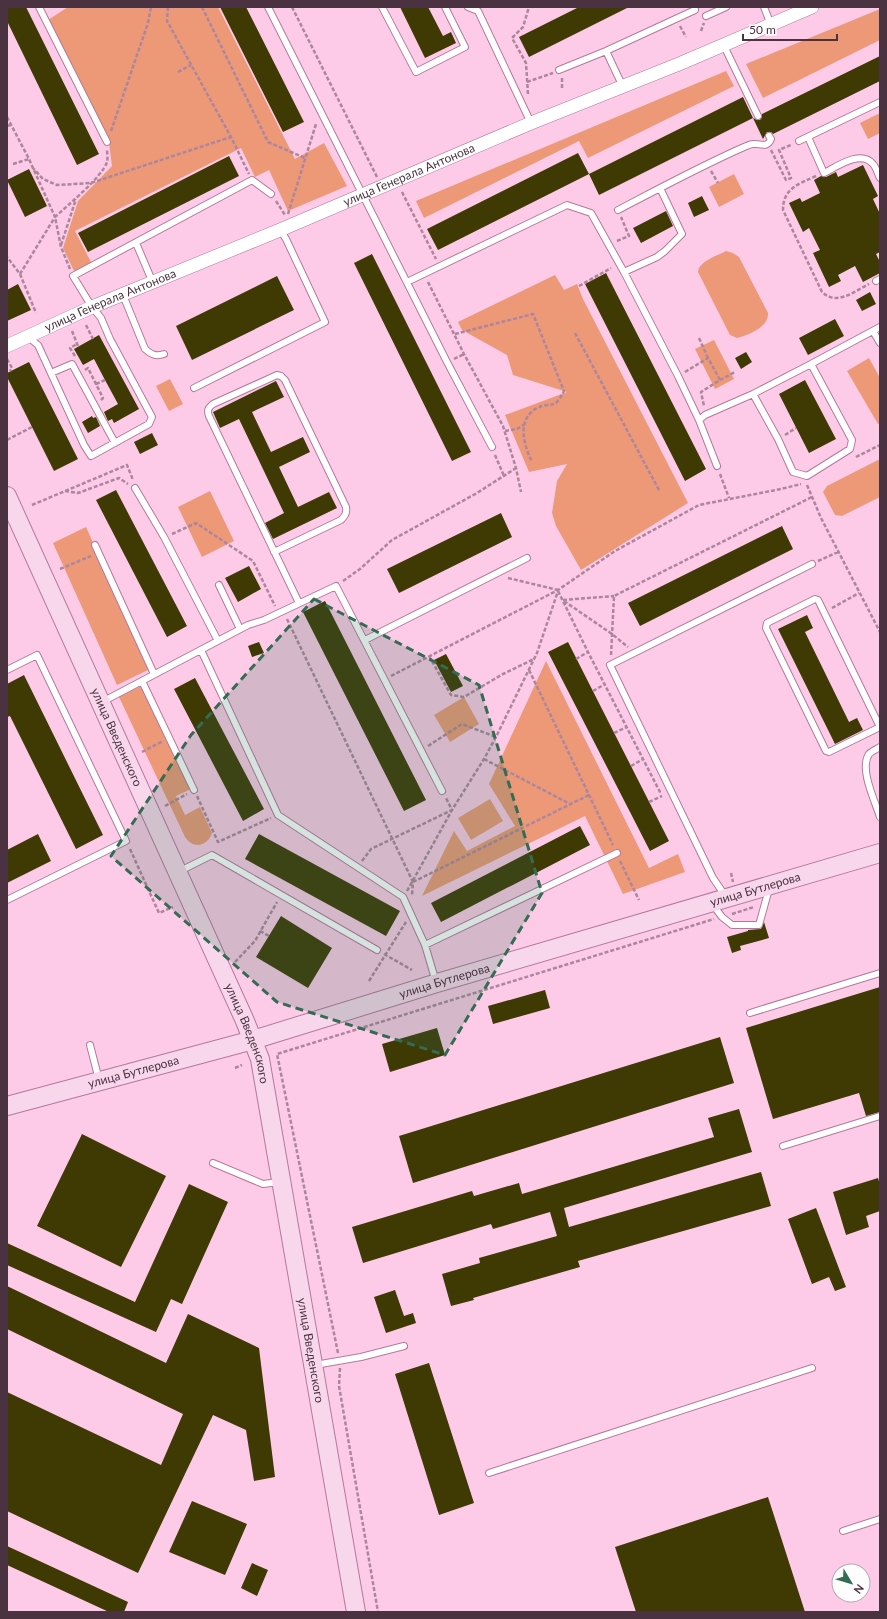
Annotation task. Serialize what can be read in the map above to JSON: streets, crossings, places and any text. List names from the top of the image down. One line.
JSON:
{"streets":{"street":["улица Генерала Антонова","улица Введенского","улица Бутлерова"]},"crossings":[["улица Введенского","улица Бутлерова"]],"scale_bar":"50 m","north":"bottom right"}
